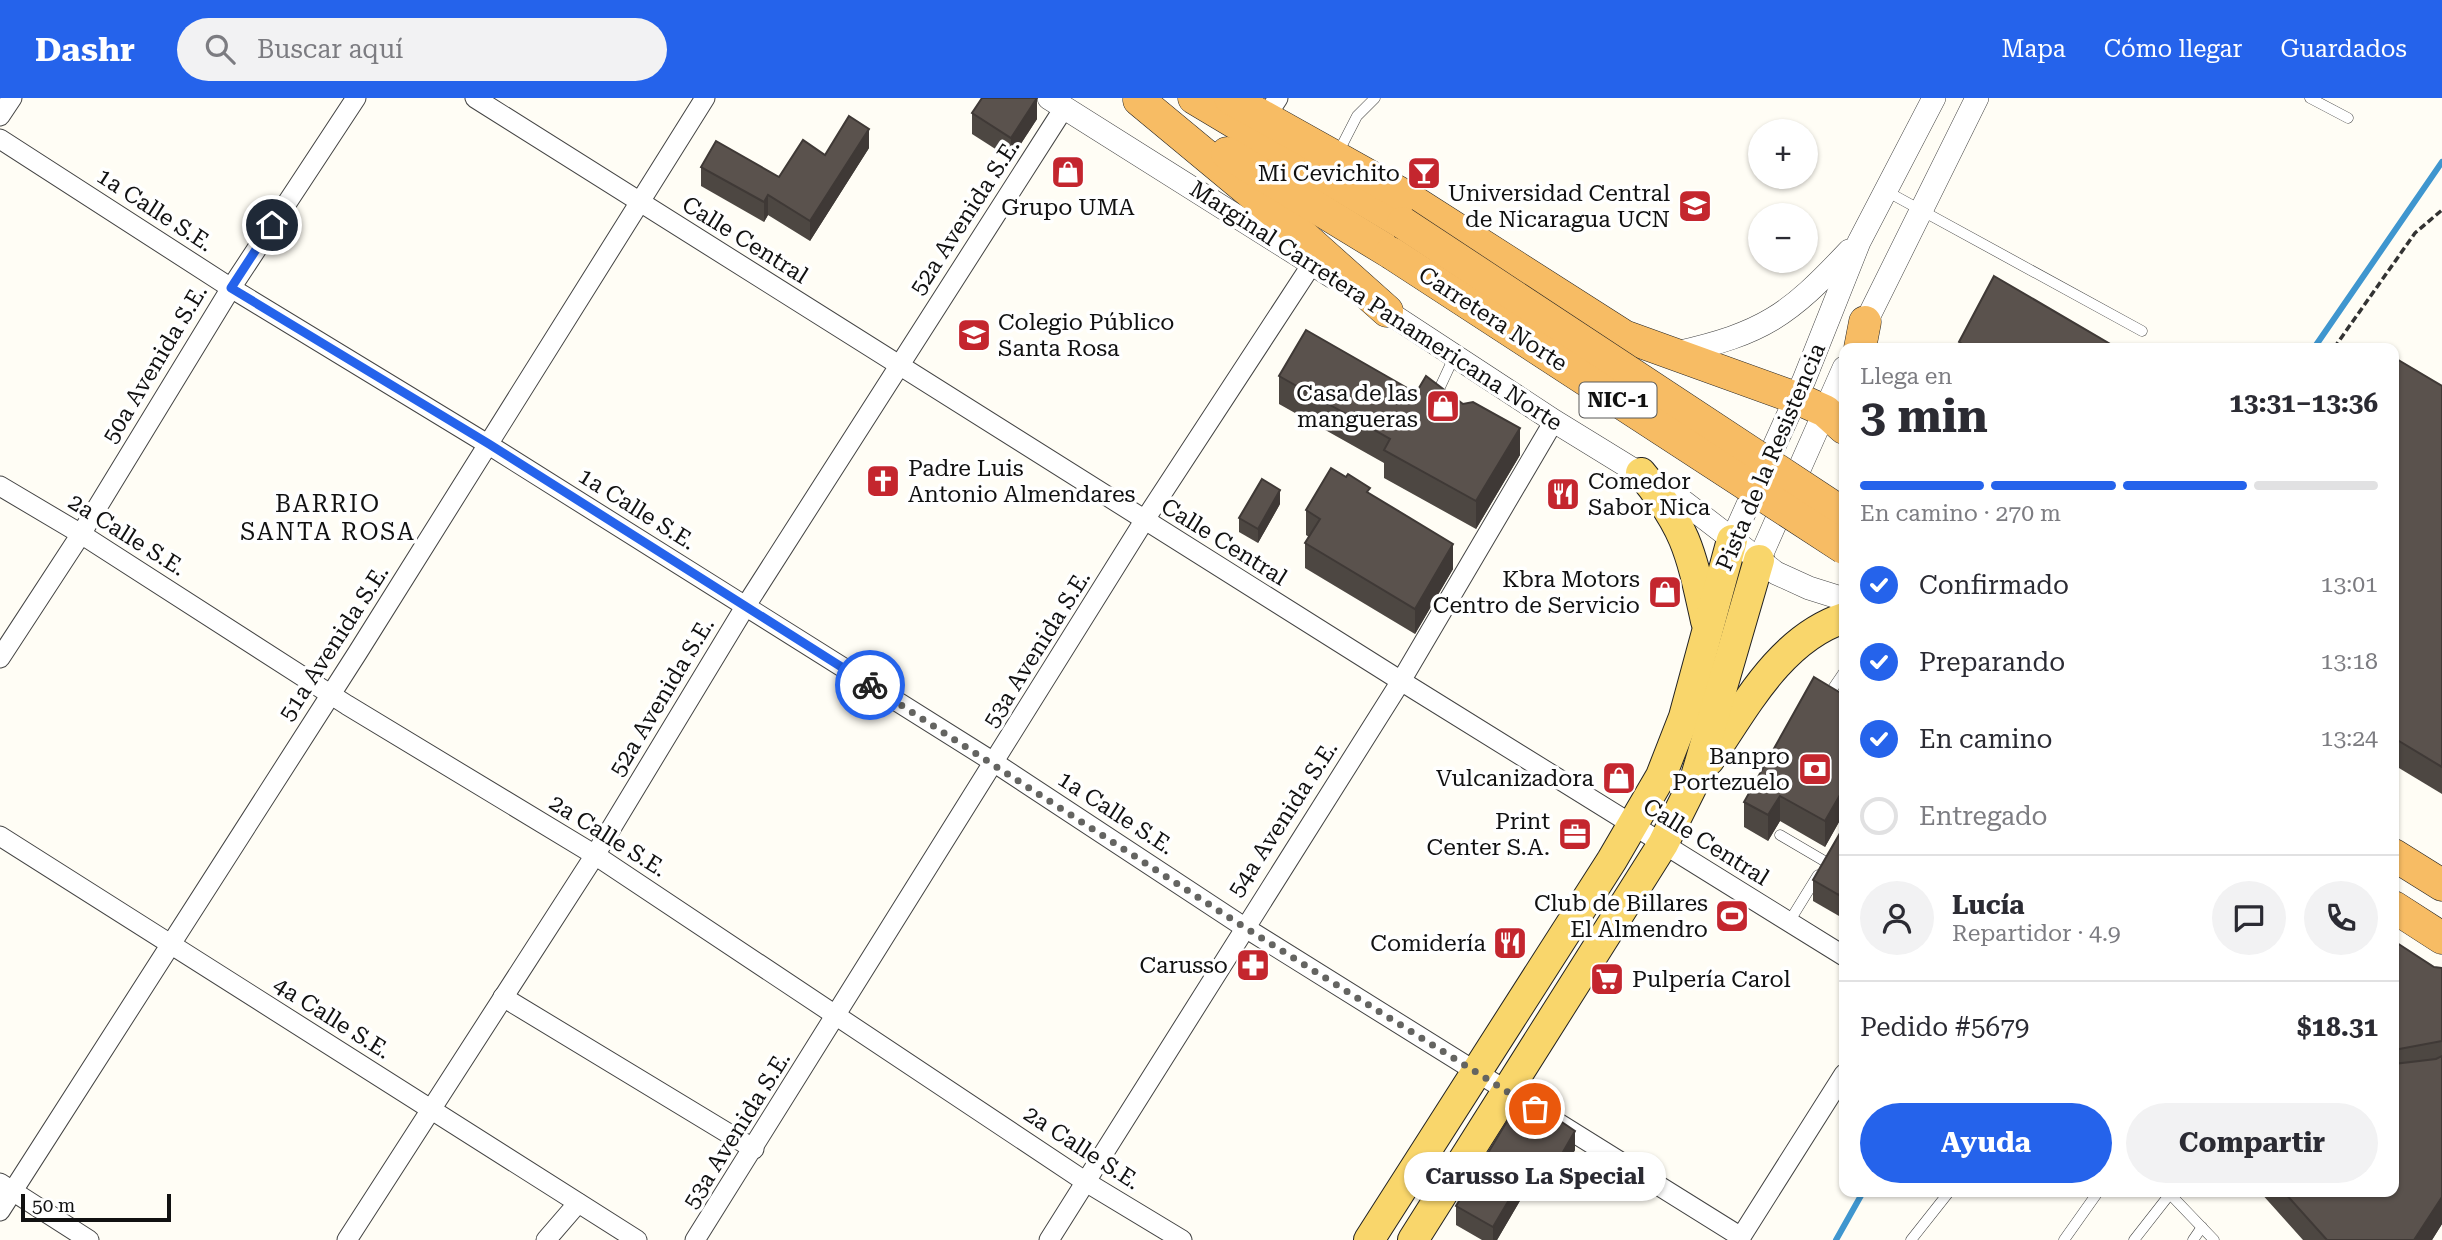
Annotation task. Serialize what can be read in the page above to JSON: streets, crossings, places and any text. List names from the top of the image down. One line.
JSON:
{"streets":{"highway":["Carretera Norte","NIC-1"],"main road":["Pista de la Resistencia"],"street":["1a Calle S.E.","52a Avenida S.E.","Calle Central","Marginal Carretera Panamericana Norte","50a Avenida S.E.","2a Calle S.E.","51a Avenida S.E.","53a Avenida S.E.","54a Avenida S.E.","4a Calle S.E."]},"crossings":[["1a Calle S.E.","52a Avenida S.E."],["1a Calle S.E.","50a Avenida S.E."],["1a Calle S.E.","51a Avenida S.E."],["1a Calle S.E.","53a Avenida S.E."],["1a Calle S.E.","54a Avenida S.E."],["52a Avenida S.E.","Calle Central"],["52a Avenida S.E.","Marginal Carretera Panamericana Norte"],["52a Avenida S.E.","2a Calle S.E."],["52a Avenida S.E.","4a Calle S.E."],["Calle Central","Pista de la Resistencia"],["Calle Central","51a Avenida S.E."],["Calle Central","53a Avenida S.E."],["Calle Central","54a Avenida S.E."],["Marginal Carretera Panamericana Norte","Pista de la Resistencia"],["Marginal Carretera Panamericana Norte","53a Avenida S.E."],["Marginal Carretera Panamericana Norte","54a Avenida S.E."],["50a Avenida S.E.","2a Calle S.E."],["2a Calle S.E.","51a Avenida S.E."],["2a Calle S.E.","53a Avenida S.E."],["2a Calle S.E.","54a Avenida S.E."],["51a Avenida S.E.","4a Calle S.E."]],"districts":["BARRIO SANTA ROSA"],"places":{"shop":["Grupo UMA","Casa de las mangueras","Kbra Motors Centro de Servicio","Vulcanizadora"],"bar":["Mi Cevichito"],"school or university":["Universidad Central de Nicaragua UCN","Colegio Público Santa Rosa"],"church":["Padre Luis Antonio Almendares"],"restaurant":["Comedor Sabor Nica","Comidería"],"bank":["Banpro Portezuelo"],"office":["Print Center S.A."],"sports":["Club de Billares El Almendro"],"pharmacy":["Carusso"],"supermarket":["Pulpería Carol"],"other":["Carusso La Special"]},"scale_bar":"50 m","page":{"header":"Dashr","search":"Buscar aquí","nav":["Mapa","Cómo llegar","Guardados"],"map_buttons":["+","−"],"heading":["3 min","Llega en","13:31–13:36"],"panel":["Lucía","Repartidor · 4.9","Pedido #5679","$18.31"],"bar":"En camino · 270 m","list":[["Confirmado","13:01"],["Preparando","13:18"],["En camino","13:24"],"Entregado"],"buttons":["Ayuda","Compartir"],"bubble":"Carusso La Special","scale":"50 m"}}
